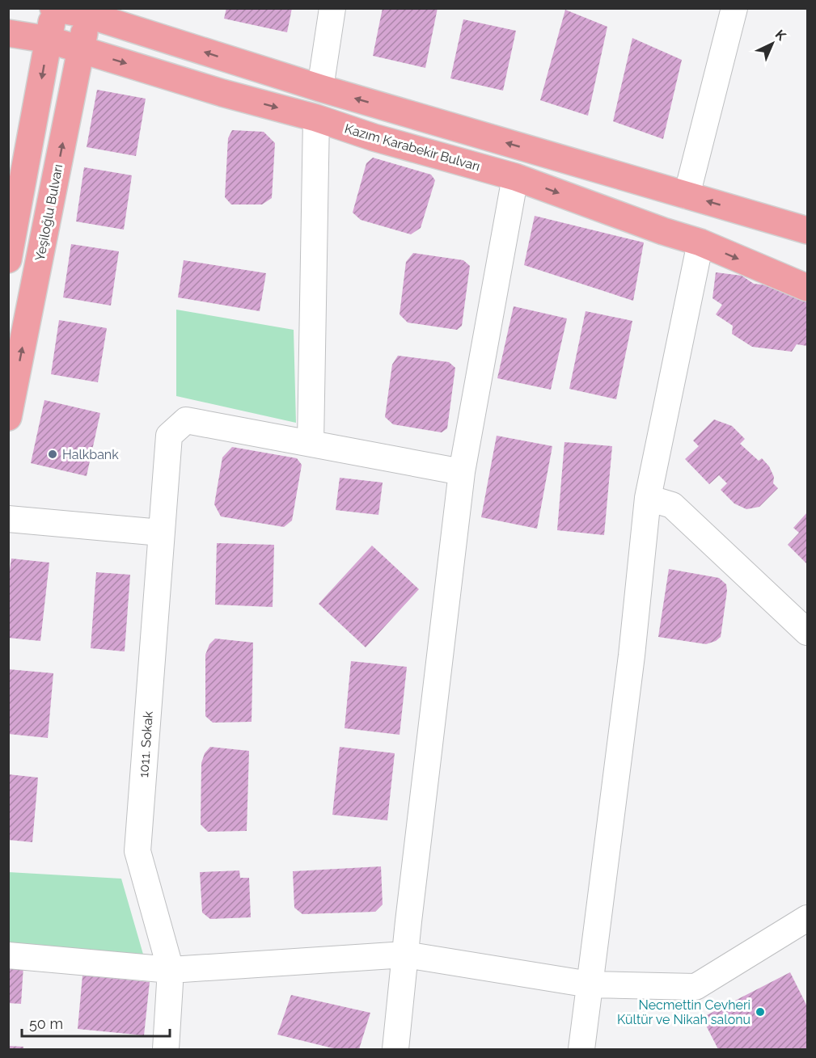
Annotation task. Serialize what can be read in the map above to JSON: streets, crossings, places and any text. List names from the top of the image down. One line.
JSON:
{"streets":{"main road":["Kazım Karabekir Bulvarı","Yeşiloğlu Bulvarı"],"street":["1011. Sokak"]},"crossings":[["Kazım Karabekir Bulvarı","Yeşiloğlu Bulvarı"]],"places":["Halkbank","Necmettin Cevheri Kültür ve Nikah salonu"],"scale_bar":"50 m","north":"top right"}
